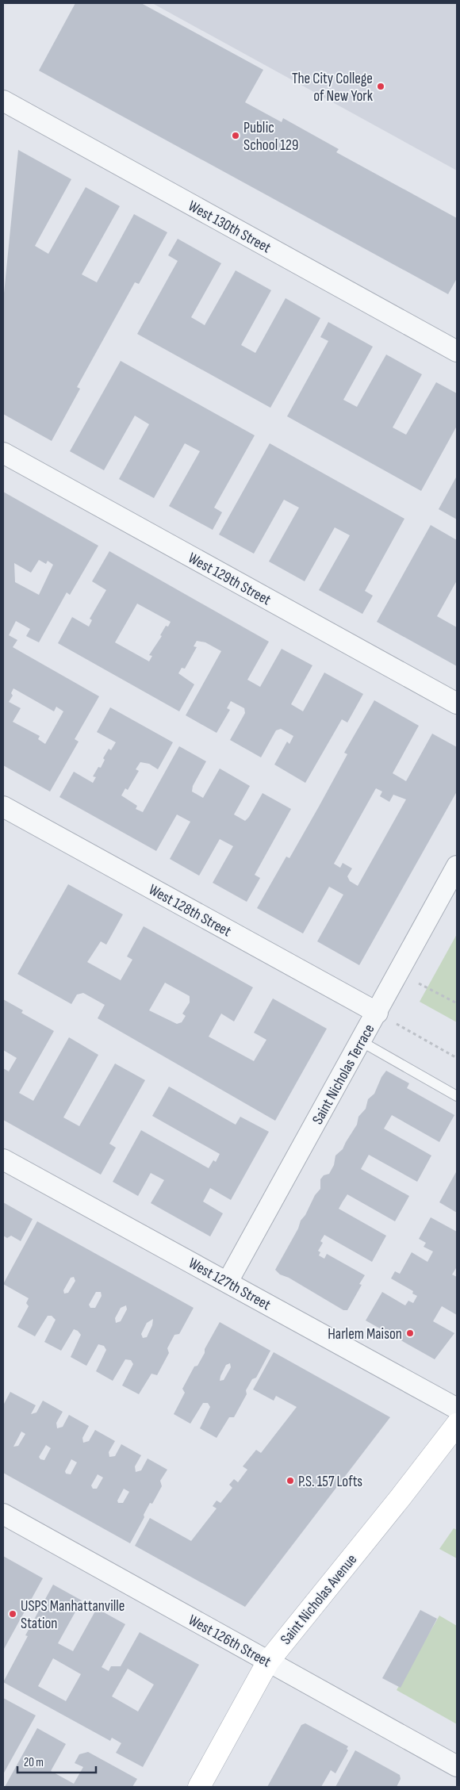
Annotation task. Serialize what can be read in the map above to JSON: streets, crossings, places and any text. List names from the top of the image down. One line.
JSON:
{"streets":{"main road":["Saint Nicholas Avenue"],"street":["West 130th Street","West 129th Street","West 128th Street","Saint Nicholas Terrace","West 127th Street","West 126th Street"]},"crossings":[["West 128th Street","Saint Nicholas Terrace"],["Saint Nicholas Terrace","West 127th Street"],["Saint Nicholas Avenue","West 126th Street"]],"places":["The City College of New York","Public School 129","Harlem Maison","P.S. 157 Lofts","USPS Manhattanville Station"],"scale_bar":"20 m"}
